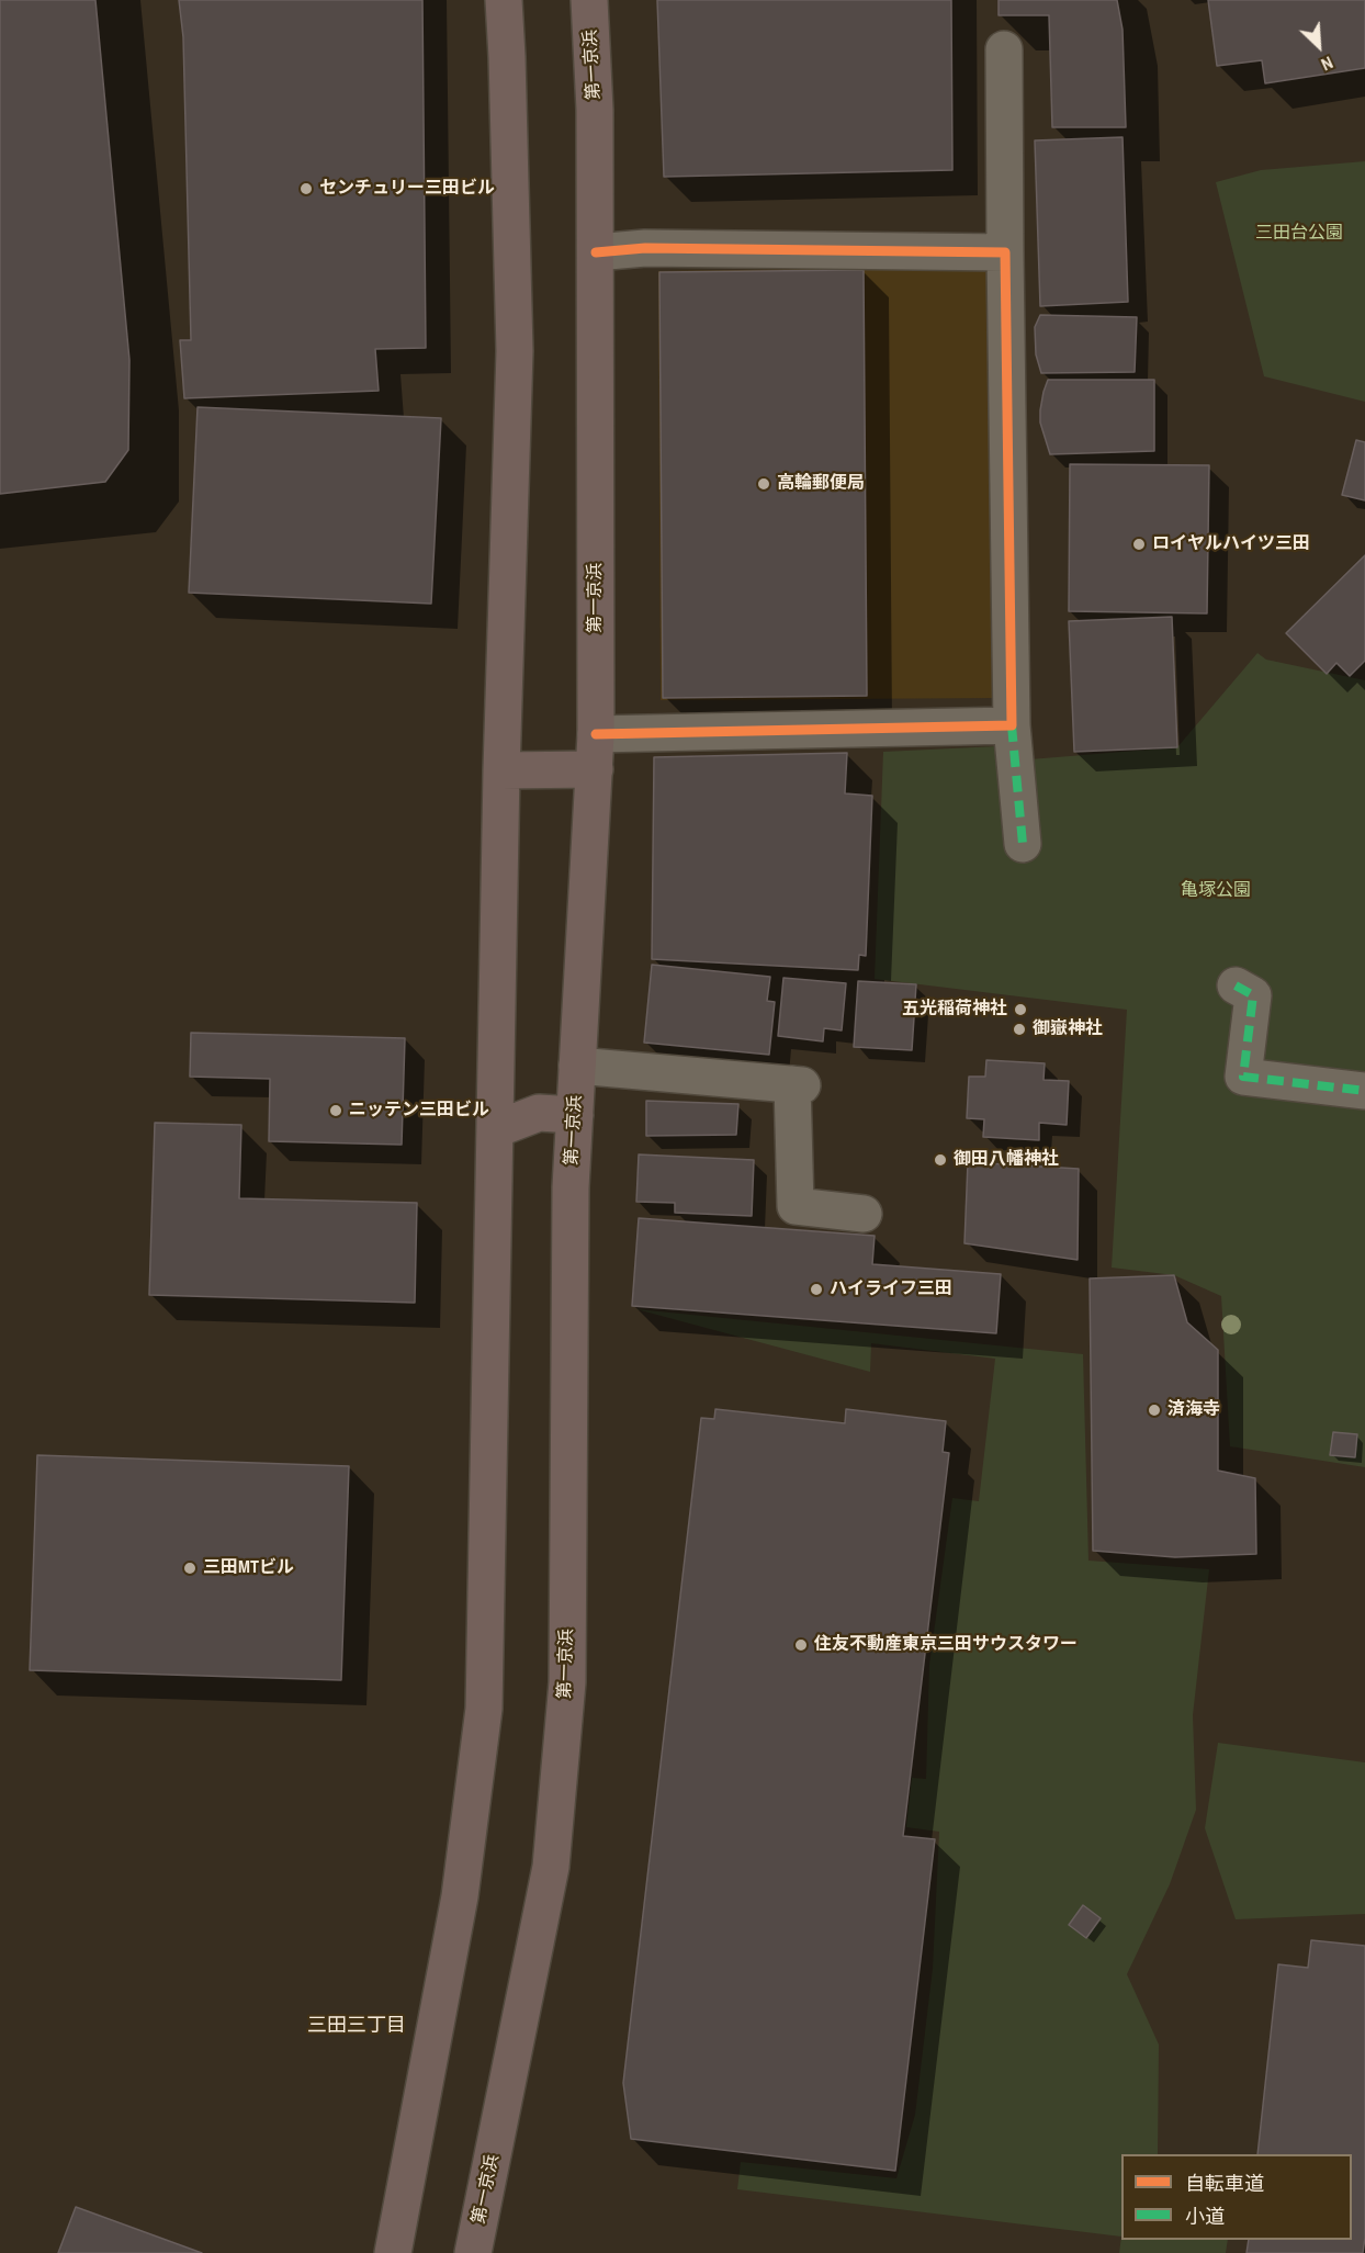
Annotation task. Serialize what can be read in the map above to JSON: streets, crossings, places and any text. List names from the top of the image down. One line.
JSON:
{"streets":{"highway":["第一京浜"]},"districts":["三田三丁目"],"parks":["三田台公園","亀塚公園"],"places":["センチュリー三田ビル","高輪郵便局","ロイヤルハイツ三田","五光稲荷神社","御嶽神社","ニッテン三田ビル","御田八幡神社","ハイライフ三田","済海寺","三田MTビル","住友不動産東京三田サウスタワー"],"legend":["自転車道","小道"],"north":"bottom right"}
